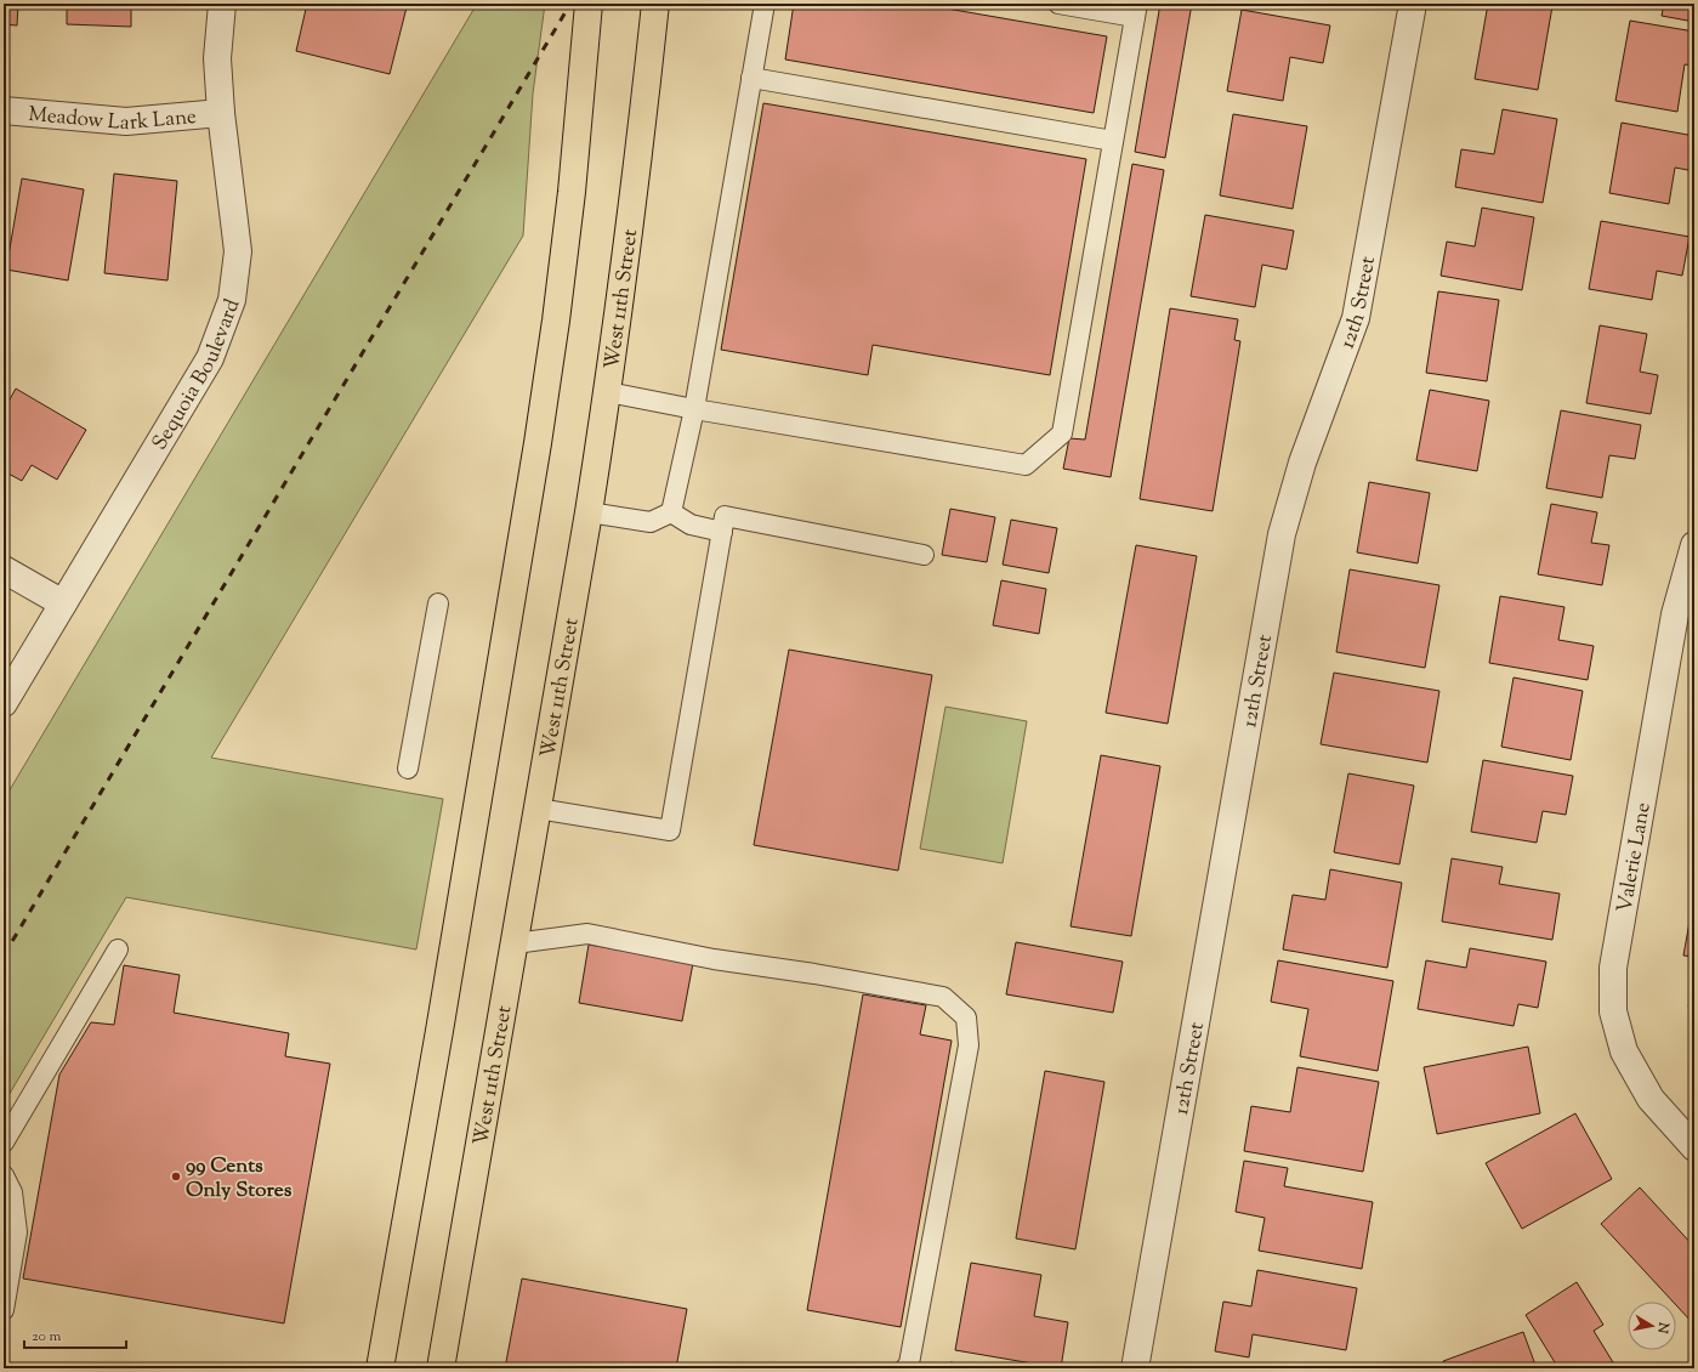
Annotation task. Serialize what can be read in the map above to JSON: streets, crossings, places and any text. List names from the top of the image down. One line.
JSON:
{"streets":{"main road":["West 11th Street"],"street":["Meadow Lark Lane","12th Street","Sequoia Boulevard","Valerie Lane"]},"crossings":[["Meadow Lark Lane","Sequoia Boulevard"]],"places":["99 Cents Only Stores"],"scale_bar":"20 m","north":"right"}
